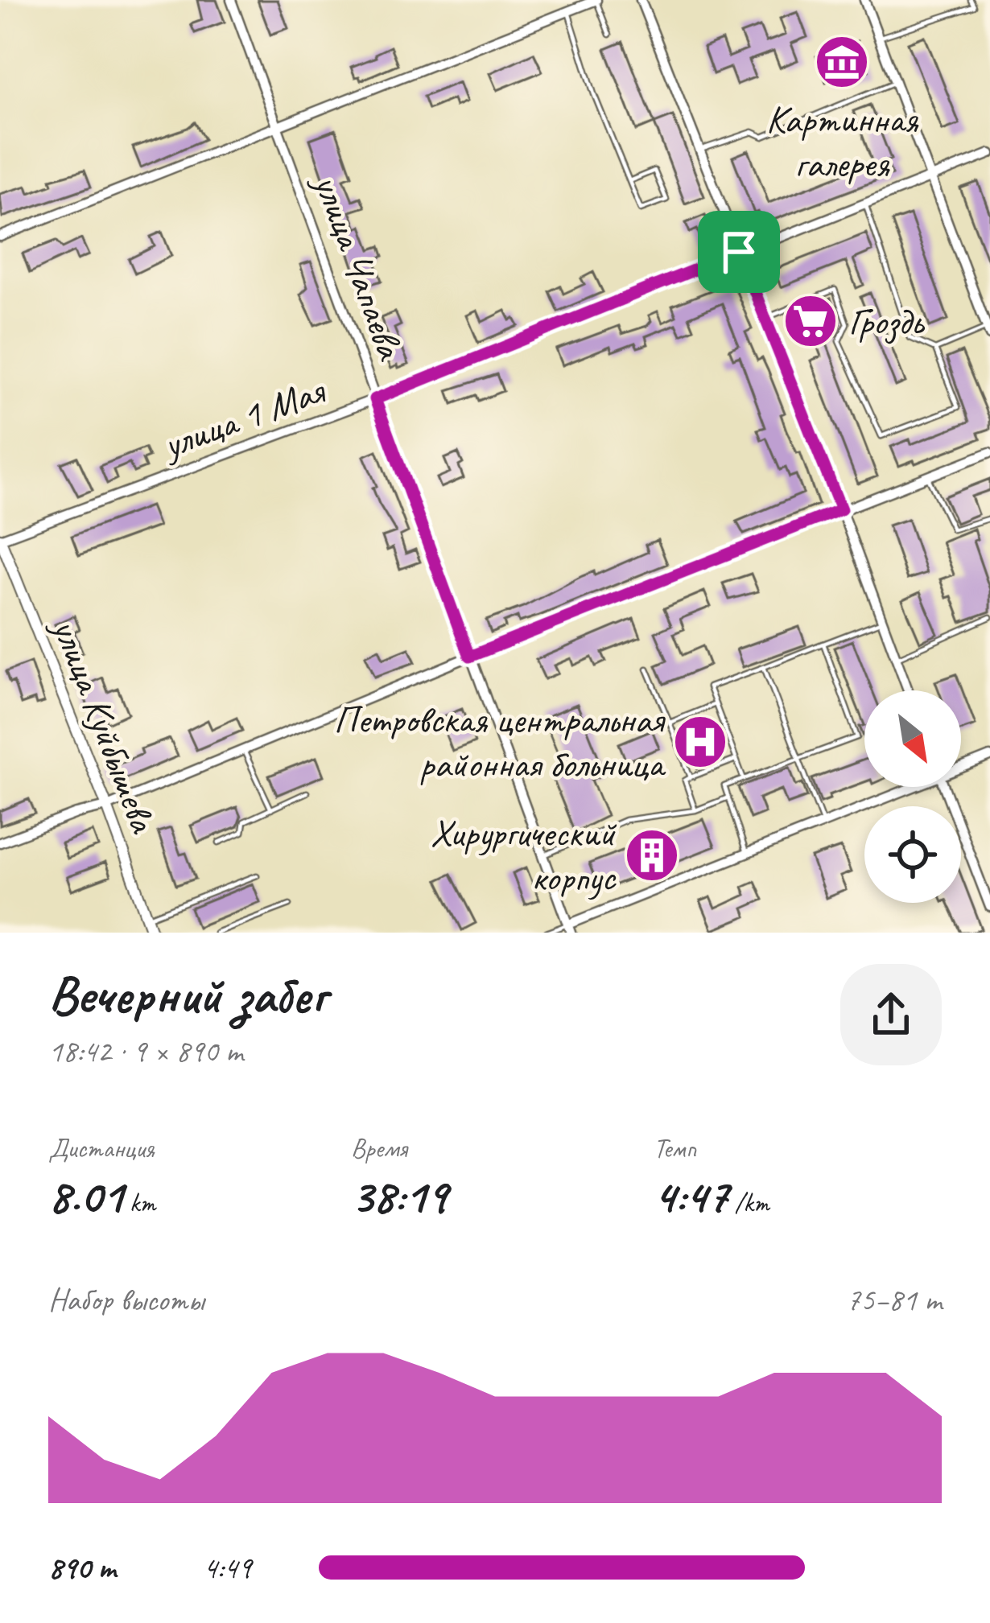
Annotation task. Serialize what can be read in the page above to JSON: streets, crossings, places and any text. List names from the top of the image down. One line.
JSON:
{"streets":{"street":["улица Чапаева","улица 1 Мая","улица Куйбышева"]},"crossings":[["улица Чапаева","улица 1 Мая"],["улица 1 Мая","улица Куйбышева"]],"places":{"museum":["Картинная галерея"],"supermarket":["Гроздь"],"hospital":["Петровская центральная районная больница"],"building":["Хирургический корпус"]},"north":"bottom right","page":{"heading":["Вечерний забег","18:42 · 9 × 890 m"],"stats":[["Дистанция","8.01 km"],["Время","38:19"],["Темп","4:47 /km"]],"chart":["Набор высоты","75–81 m"],"list":[{"name":"890 m","note":"4:49"}]}}
